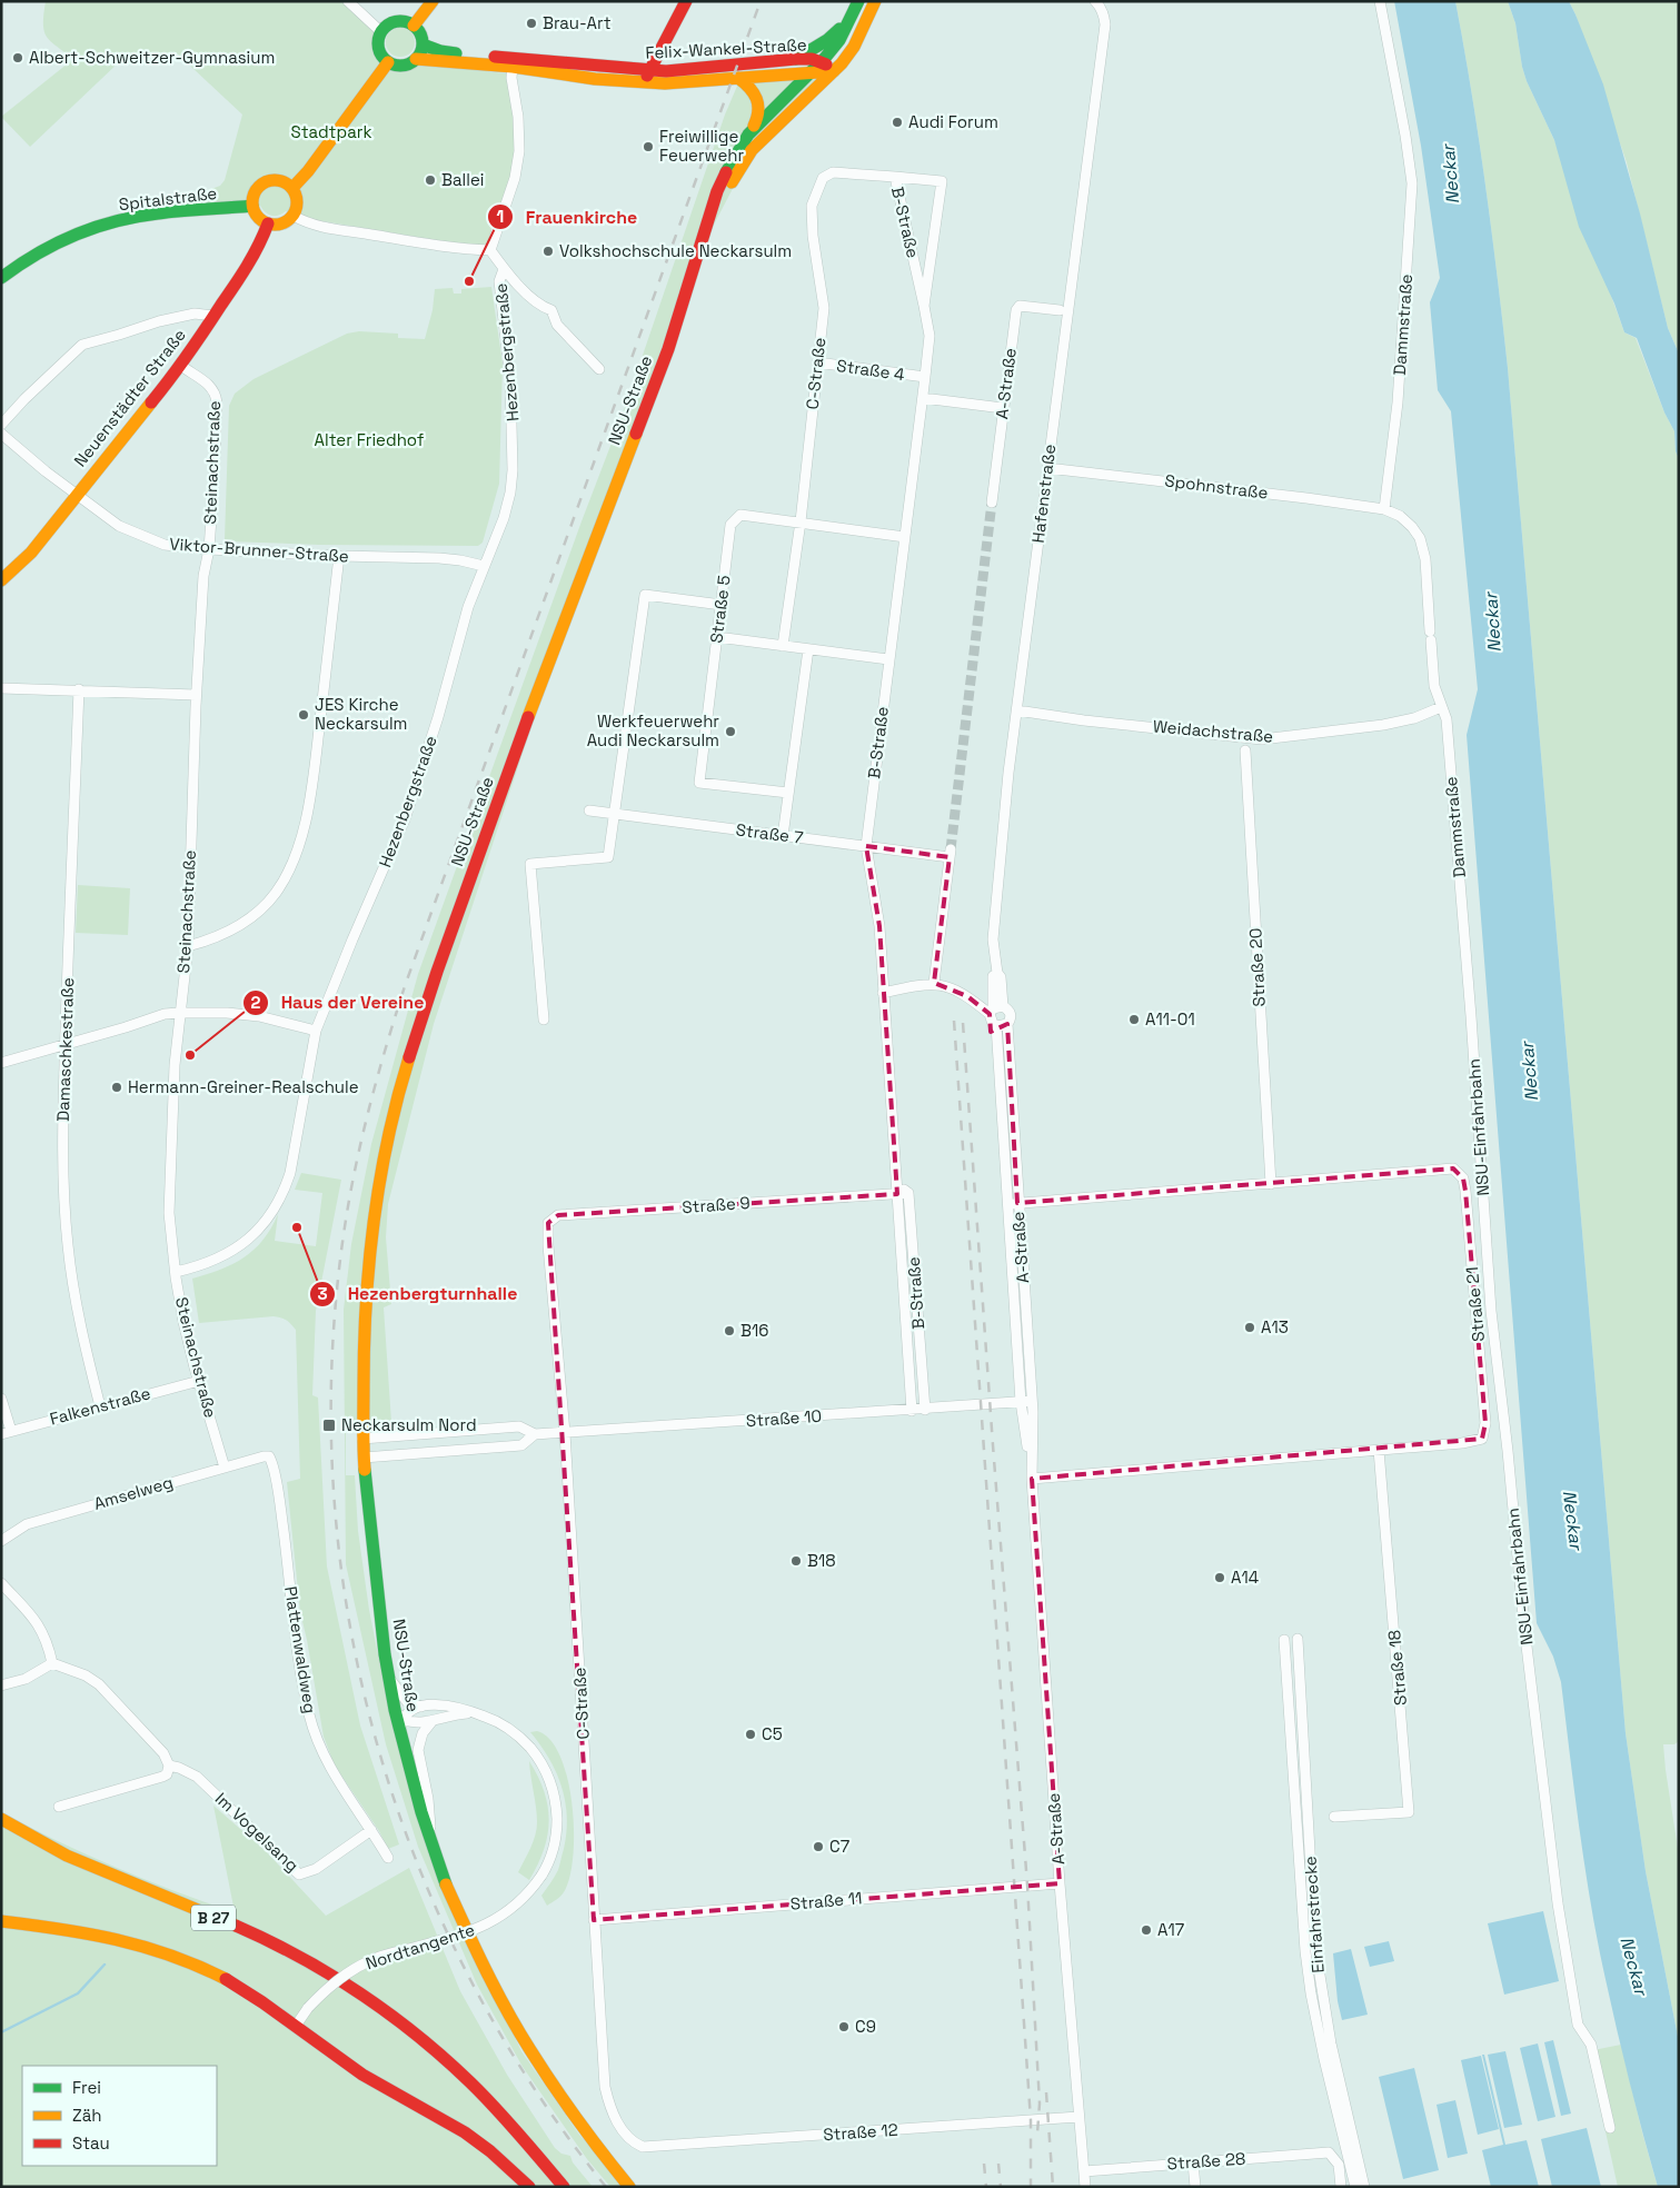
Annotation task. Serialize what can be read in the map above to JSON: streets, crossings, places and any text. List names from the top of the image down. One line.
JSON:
{"streets":{"main road":["Felix-Wankel-Straße","Spitalstraße","Neuenstädter Straße","NSU-Straße","B 27"],"street":["B-Straße","Dammstraße","Hezenbergstraße","Straße 4","C-Straße","A-Straße","Steinachstraße","Spohnstraße","Hafenstraße","Viktor-Brunner-Straße","Straße 5","Weidachstraße","Straße 7","Straße 20","Damaschkestraße","NSU-Einfahrbahn","Straße 9","Straße 21","Falkenstraße","Straße 10","Amselweg","Plattenwaldweg","Straße 18","Im Vogelsang","Straße 11","Einfahrstrecke","Nordtangente","Straße 12","Straße 28"]},"crossings":[["Felix-Wankel-Straße","NSU-Straße"],["Spitalstraße","Neuenstädter Straße"],["B-Straße","Straße 4"],["B-Straße","C-Straße"],["B-Straße","Straße 5"],["B-Straße","Straße 7"],["B-Straße","Straße 9"],["B-Straße","Straße 10"],["Dammstraße","Spohnstraße"],["Dammstraße","Weidachstraße"],["Dammstraße","NSU-Einfahrbahn"],["Hezenbergstraße","Steinachstraße"],["Hezenbergstraße","Viktor-Brunner-Straße"],["Straße 4","C-Straße"],["Straße 4","A-Straße"],["C-Straße","Straße 5"],["C-Straße","Straße 9"],["C-Straße","Straße 10"],["C-Straße","Straße 11"],["C-Straße","Straße 12"],["A-Straße","Hafenstraße"],["A-Straße","Straße 21"],["A-Straße","Straße 10"],["A-Straße","Straße 11"],["A-Straße","Straße 12"],["A-Straße","Straße 28"],["Neuenstädter Straße","Steinachstraße"],["Neuenstädter Straße","Viktor-Brunner-Straße"],["Steinachstraße","Viktor-Brunner-Straße"],["Steinachstraße","Falkenstraße"],["Steinachstraße","Amselweg"],["Spohnstraße","Hafenstraße"],["Hafenstraße","Weidachstraße"],["Straße 20","Straße 21"],["Damaschkestraße","Falkenstraße"],["Straße 21","Straße 18"],["Amselweg","Plattenwaldweg"],["Plattenwaldweg","Im Vogelsang"]],"water":["Neckar"],"parks":["Stadtpark","Alter Friedhof"],"places":{"other":["Brau-Art","Albert-Schweitzer-Gymnasium","Audi Forum","Freiwillige Feuerwehr","Ballei","Volkshochschule Neckarsulm","Frauenkirche","JES Kirche Neckarsulm","Werkfeuerwehr Audi Neckarsulm","A11-01","Haus der Vereine","Hermann-Greiner-Realschule","Hezenbergturnhalle","A13","B16","B18","A14","C5","C7","A17","C9"],"transit":["Neckarsulm Nord"]},"legend":["Frei","Zäh","Stau"]}
